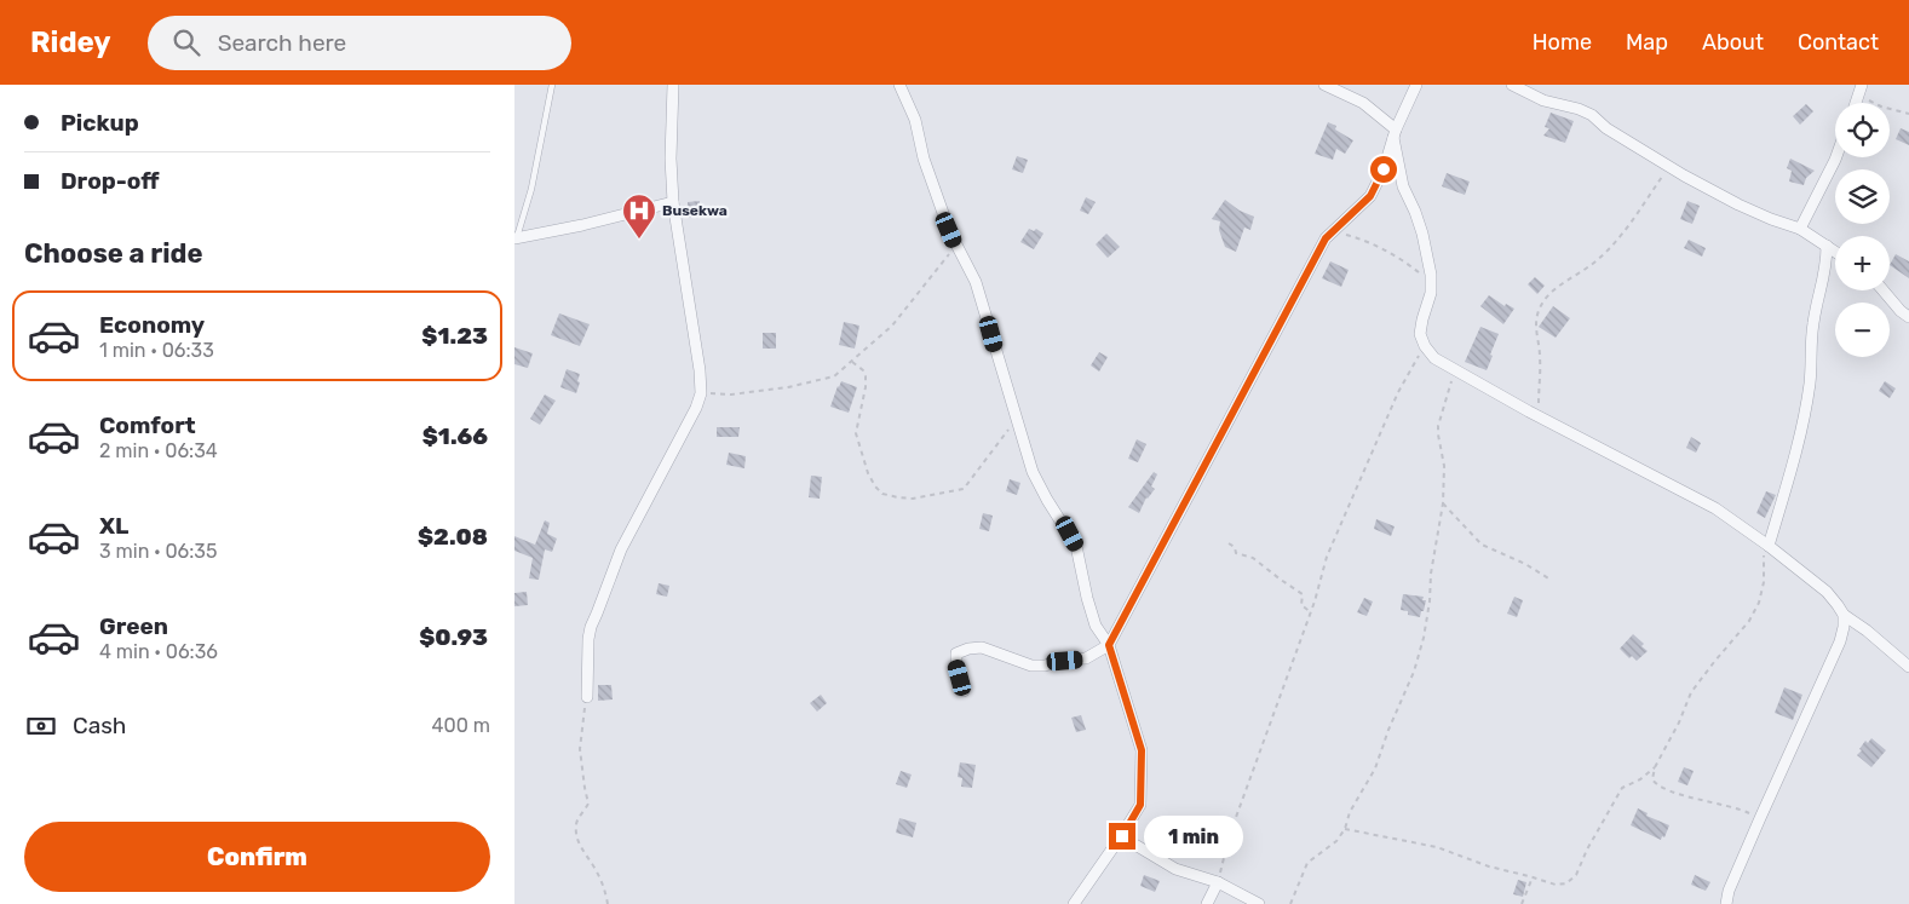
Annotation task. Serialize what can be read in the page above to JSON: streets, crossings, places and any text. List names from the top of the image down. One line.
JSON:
{"places":{"hospital":["Busekwa"]},"page":{"header":"Ridey","search":"Search here","nav":["Home","Map","About","Contact"],"banner":["Pickup","Drop-off"],"map_buttons":["+","−"],"heading":"Choose a ride","list":[{"name":"Economy","note":"1 min · 06:33","value":"$1.23"},{"name":"Comfort","note":"2 min · 06:34","value":"$1.66"},{"name":"XL","note":"3 min · 06:35","value":"$2.08"},{"name":"Green","note":"4 min · 06:36","value":"$0.93"}],"pay":["Cash","400 m"],"buttons":"Confirm","bubble":"1 min"}}
